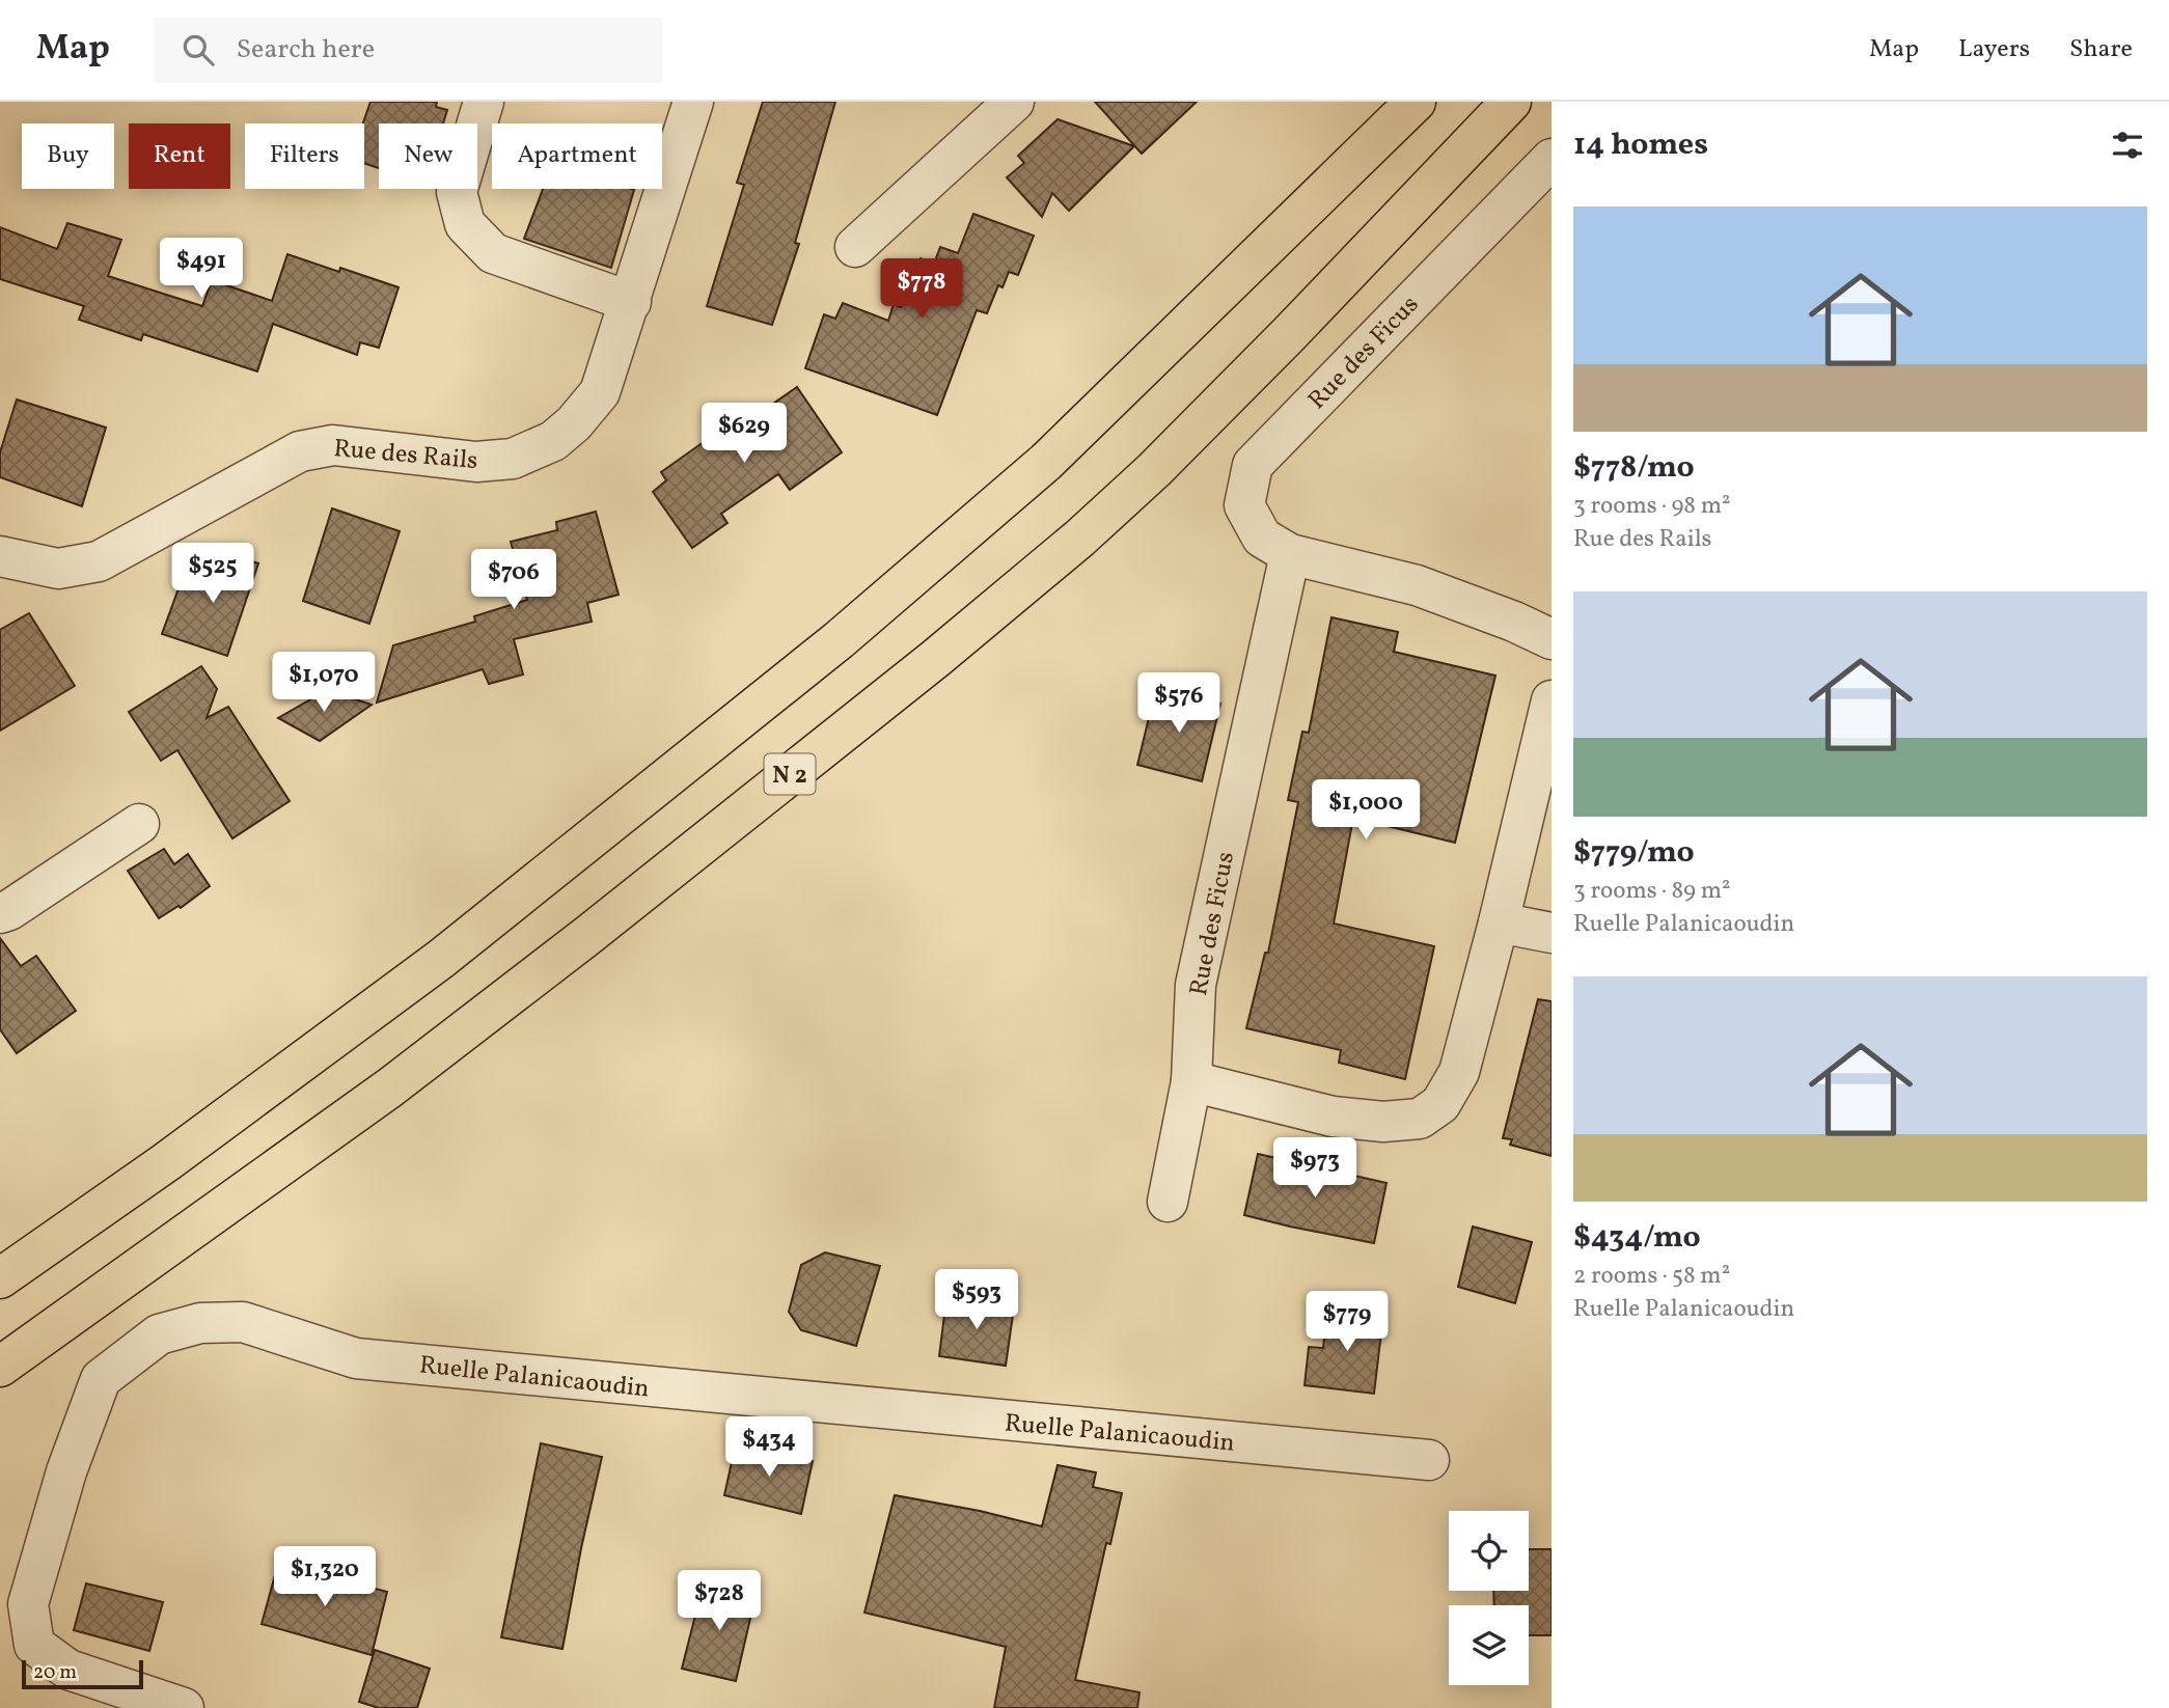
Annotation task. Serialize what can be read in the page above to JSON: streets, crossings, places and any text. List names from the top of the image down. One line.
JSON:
{"streets":{"highway":["N 2"],"street":["Rue des Ficus","Rue des Rails","Ruelle Palanicaoudin"]},"scale_bar":"20 m","page":{"header":"Map","search":"Search here","nav":["Map","Layers","Share"],"heading":"14 homes","chip":["Buy","Rent","Filters","New","Apartment"],"list":[{"name":"$778/mo","note":"3 rooms · 98 m² · Rue des Rails"},{"name":"$779/mo","note":"3 rooms · 89 m² · Ruelle Palanicaoudin"},{"name":"$434/mo","note":"2 rooms · 58 m² · Ruelle Palanicaoudin"}],"price":["$491","$778","$629","$525","$706","$1,070","$576","$1,000","$973","$593","$779","$434","$1,320","$728"],"scale":"20 m"}}
